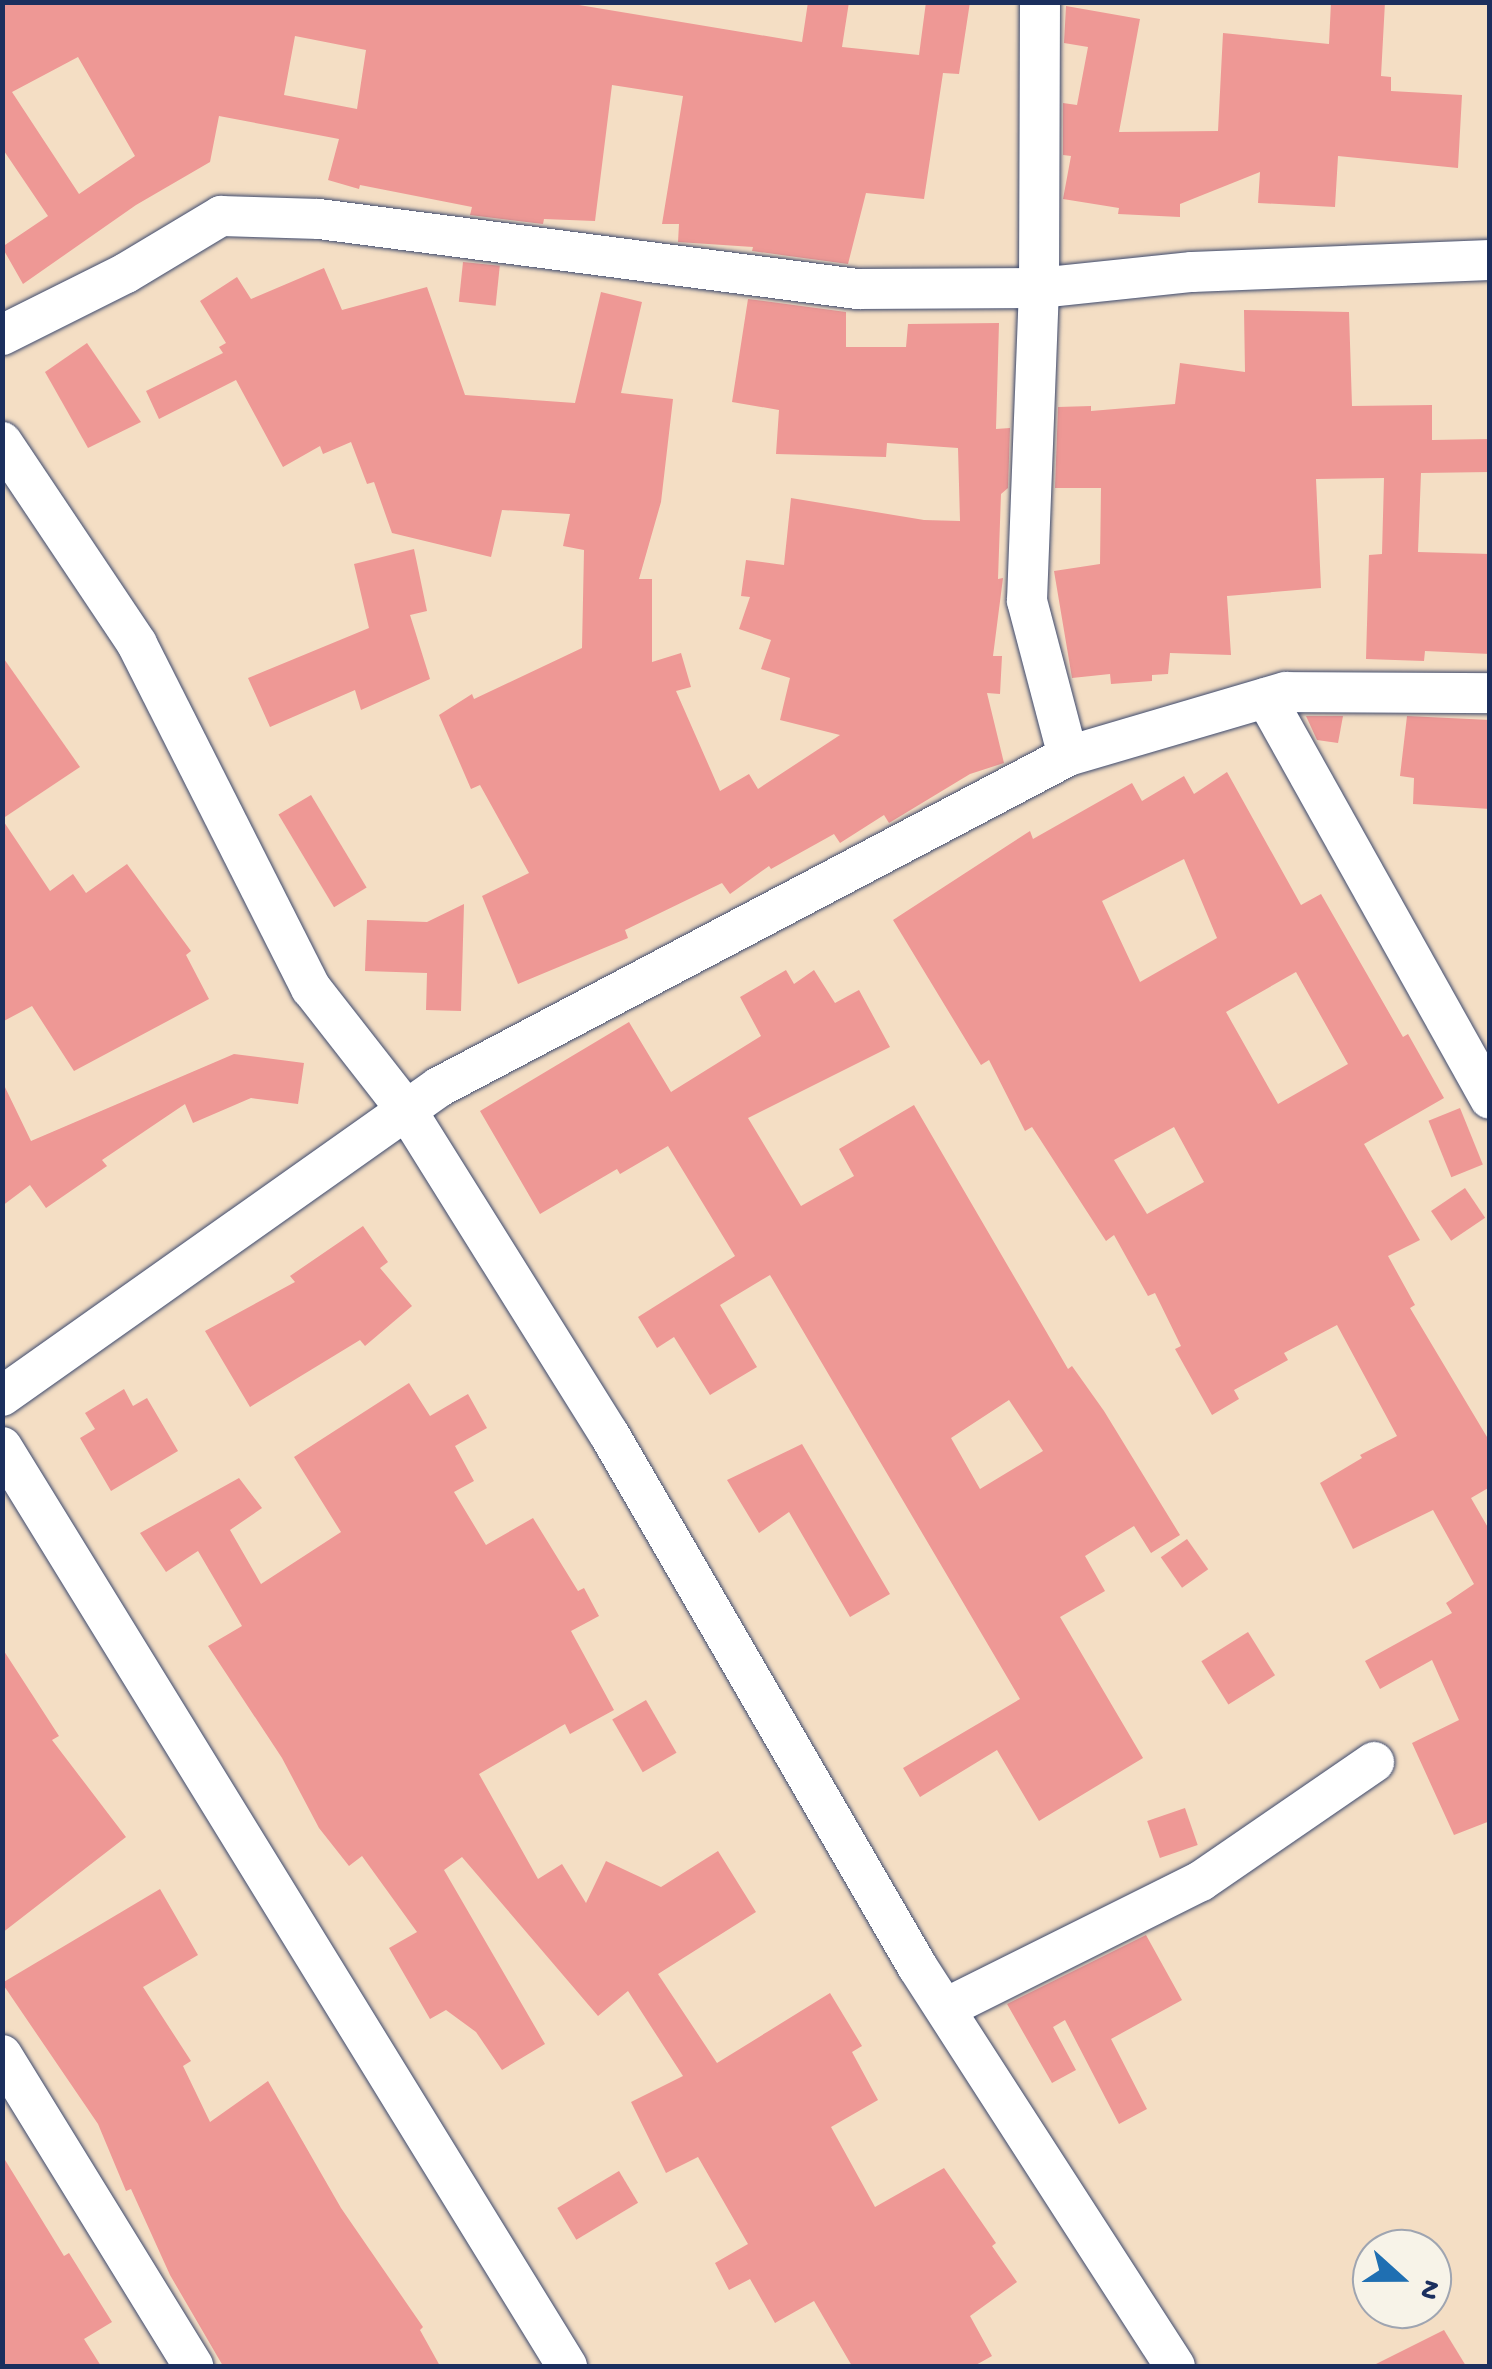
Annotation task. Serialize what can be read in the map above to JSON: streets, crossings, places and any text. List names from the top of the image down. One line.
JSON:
{"north":"right"}
